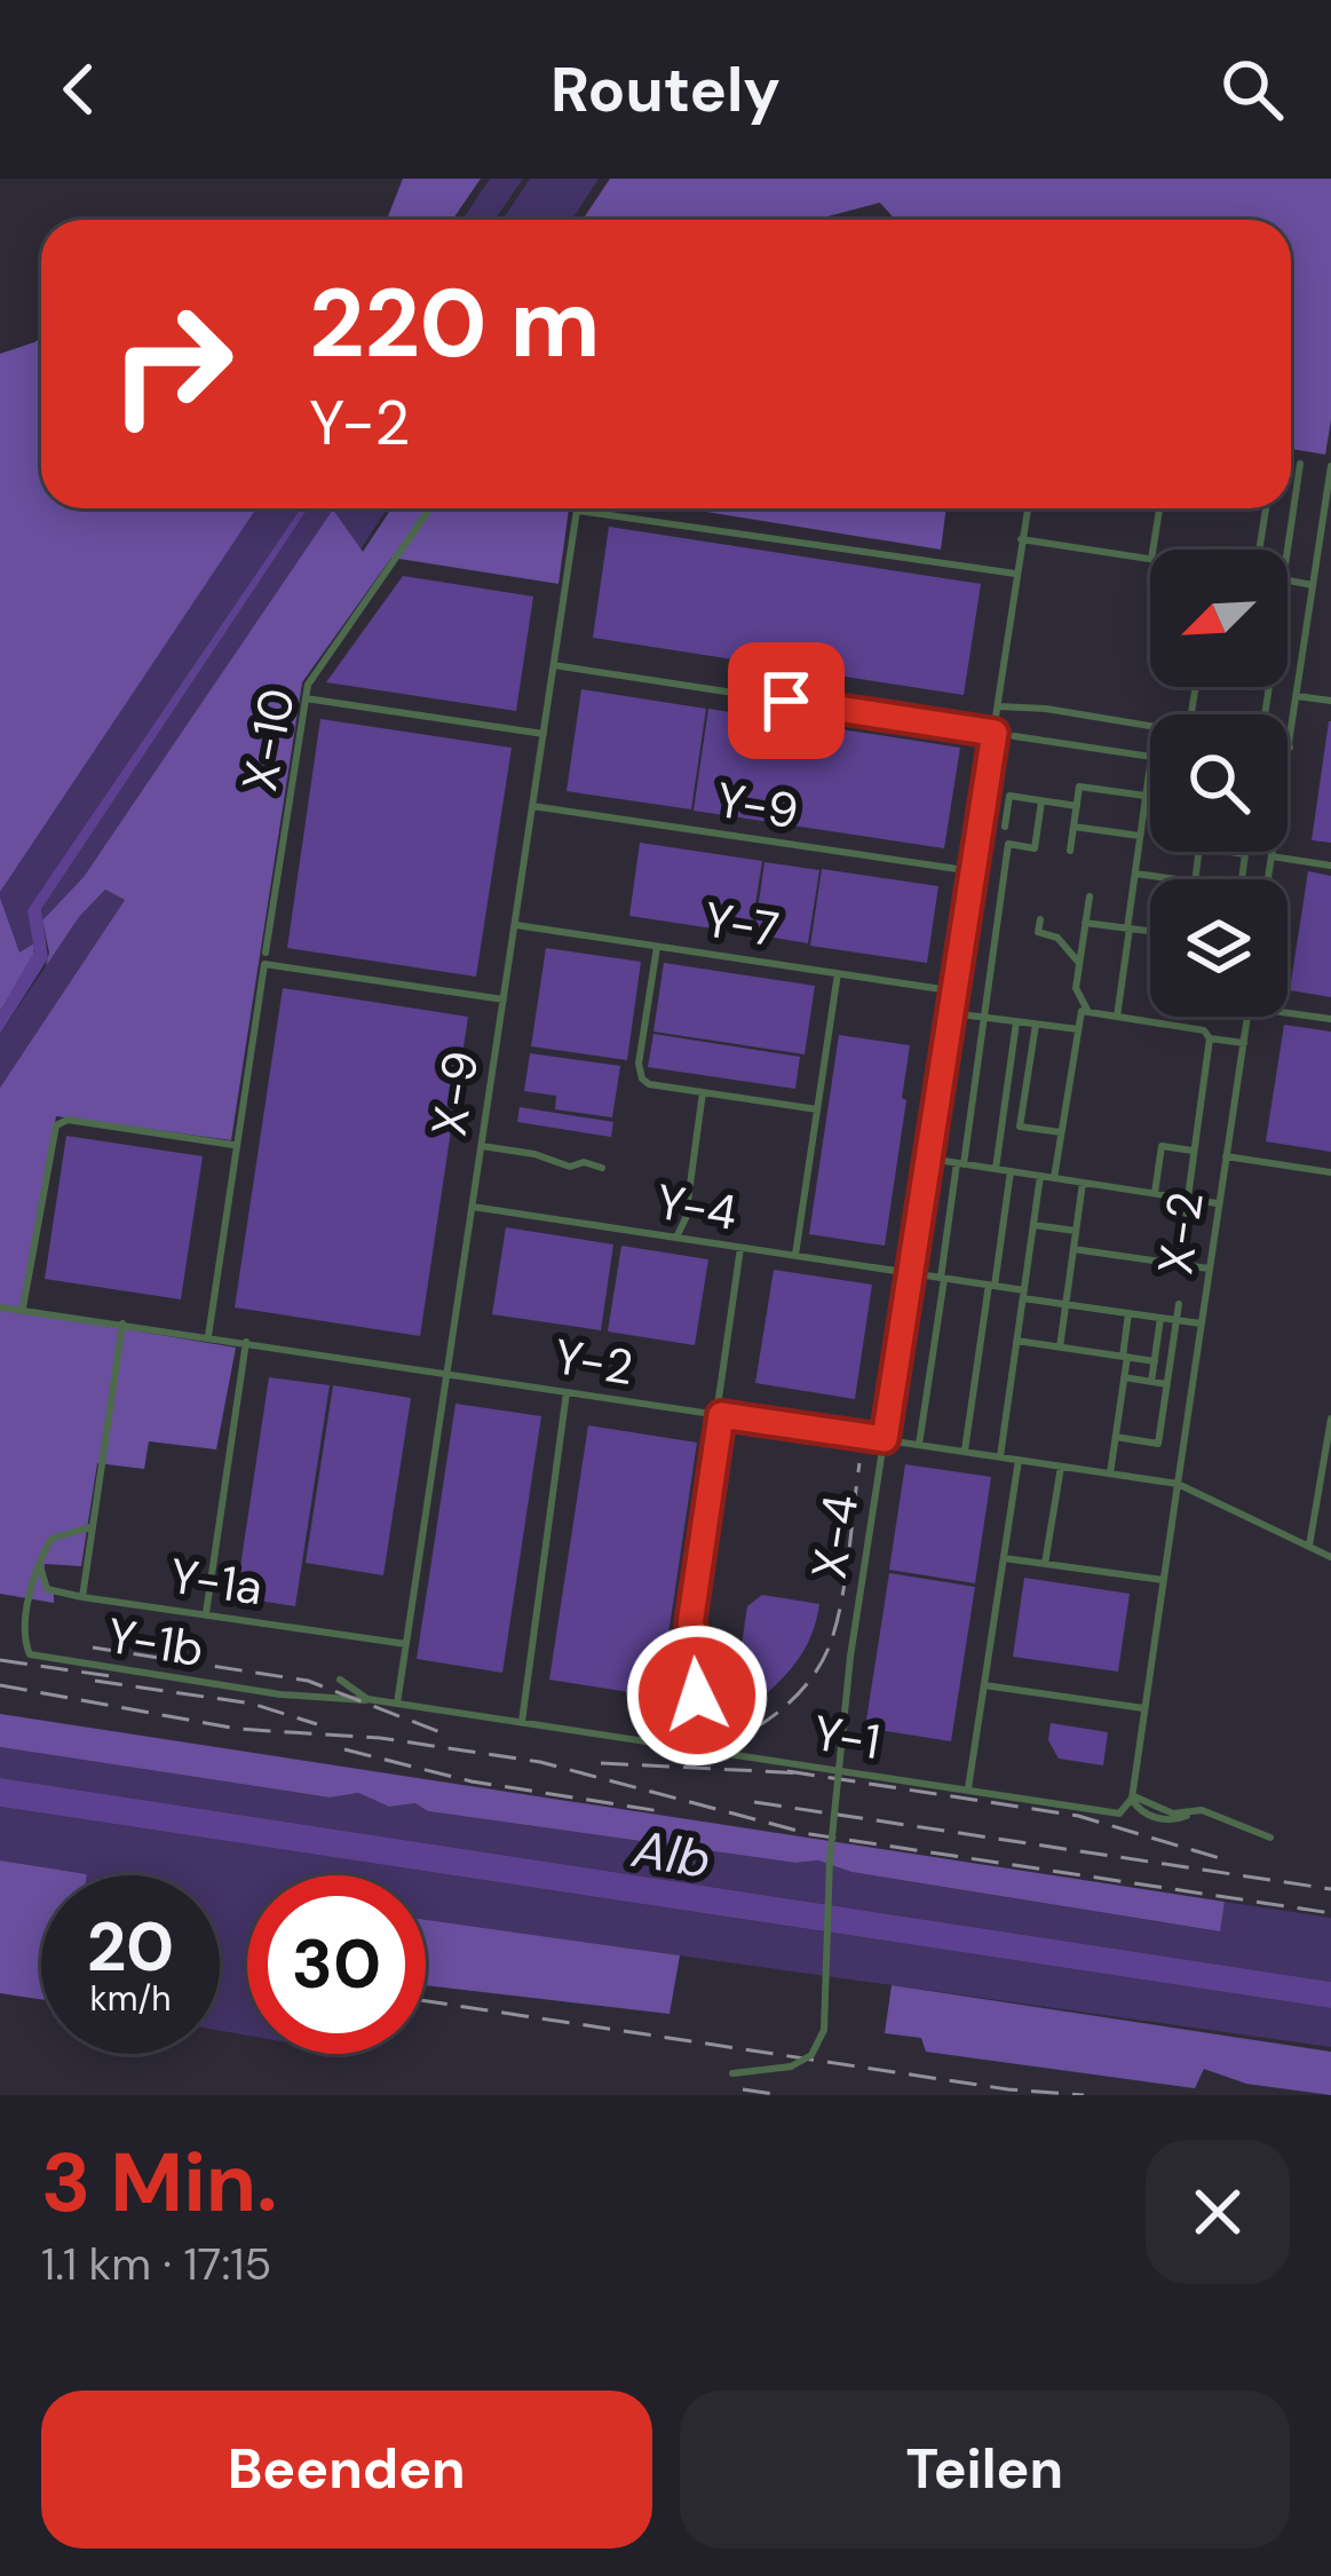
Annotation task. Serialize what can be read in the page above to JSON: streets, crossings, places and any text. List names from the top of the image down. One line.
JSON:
{"streets":{"street":["X-10","Y-9","Y-7","X-9","Y-4","X-2","Y-2","X-4","Y-1a","Y-1b","Y-1"]},"crossings":[["X-10","Y-2"],["Y-9","X-9"],["Y-9","X-4"],["Y-7","X-9"],["Y-7","X-4"],["X-9","Y-4"],["X-9","Y-2"],["X-9","Y-1a"],["X-9","Y-1b"],["X-9","Y-1"],["Y-4","X-2"],["Y-4","X-4"],["X-2","Y-2"],["X-2","Y-1"],["Y-2","X-4"],["Y-1b","Y-1"]],"water":["Alb"],"north":"bottom left","page":{"header":"Routely","turn":["220 m","Y-2"],"speed":"20 km/h","limit":"30","heading":["3 Min.","1.1 km · 17:15"],"buttons":["Beenden","Teilen"]}}
